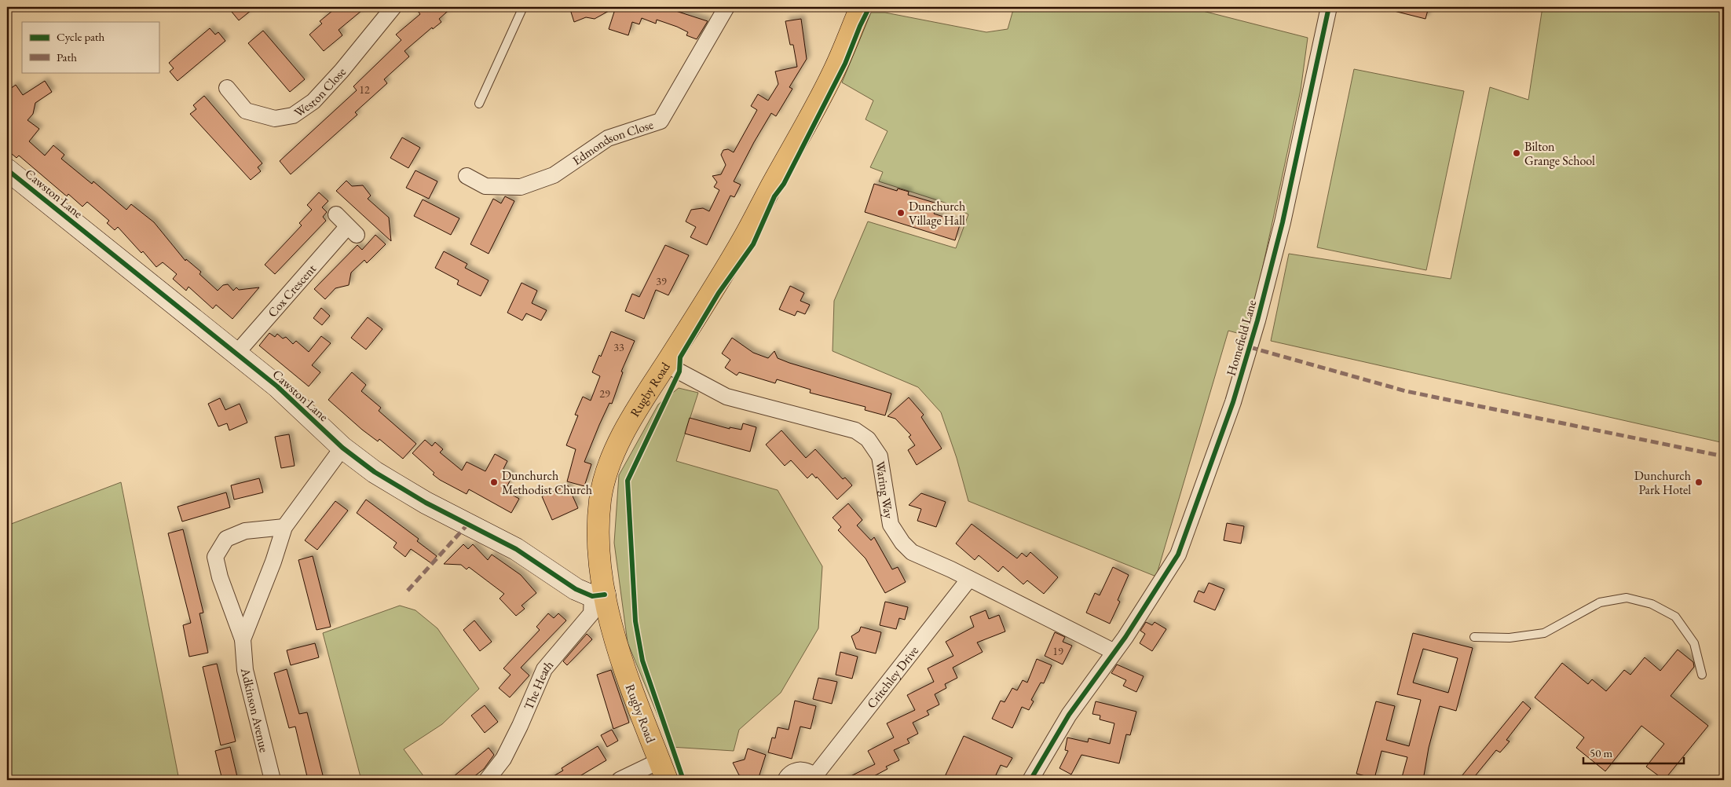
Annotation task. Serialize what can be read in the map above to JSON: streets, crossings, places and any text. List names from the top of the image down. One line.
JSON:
{"streets":{"main road":["Rugby Road"],"street":["Weston Close","Edmondson Close","Cawston Lane","Cox Crescent","Homefield Lane","Waring Way","Critchley Drive","The Heath","Adkinson Avenue"]},"crossings":[["Cawston Lane","Cox Crescent"],["Cawston Lane","Rugby Road"],["Cawston Lane","The Heath"],["Cawston Lane","Adkinson Avenue"],["Homefield Lane","Waring Way"],["Rugby Road","Waring Way"],["Rugby Road","The Heath"],["Waring Way","Critchley Drive"]],"places":["Bilton Grange School","Dunchurch Village Hall","Dunchurch Methodist Church","Dunchurch Park Hotel"],"house_numbers":["12","39","33","29","19"],"legend":["Cycle path","Path"],"scale_bar":"50 m"}
